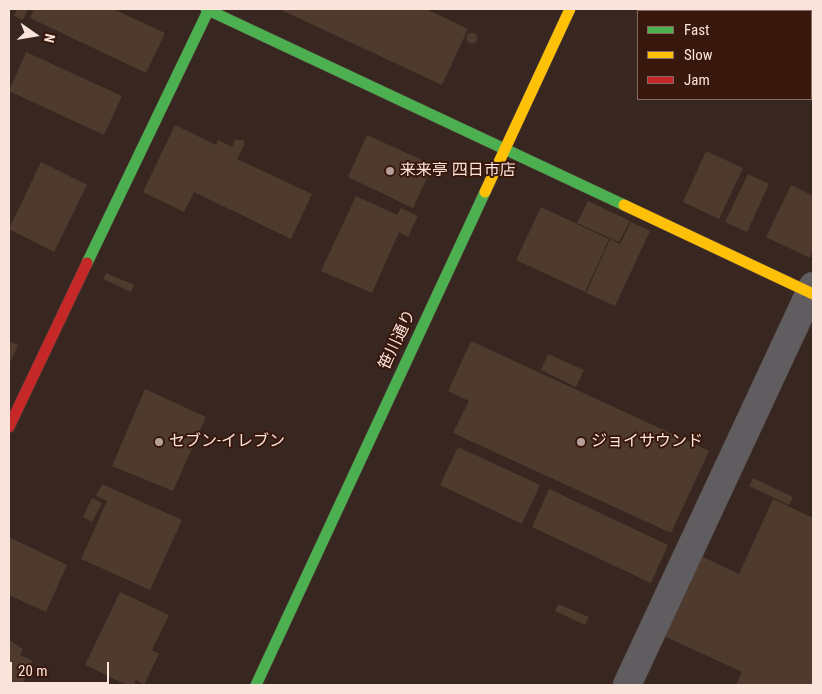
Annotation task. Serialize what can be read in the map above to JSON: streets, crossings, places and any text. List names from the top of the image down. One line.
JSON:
{"streets":{"street":["笹川通り"]},"places":["来来亭 四日市店","セブン-イレブン","ジョイサウンド"],"legend":["Fast","Slow","Jam"],"scale_bar":"20 m","north":"right"}
